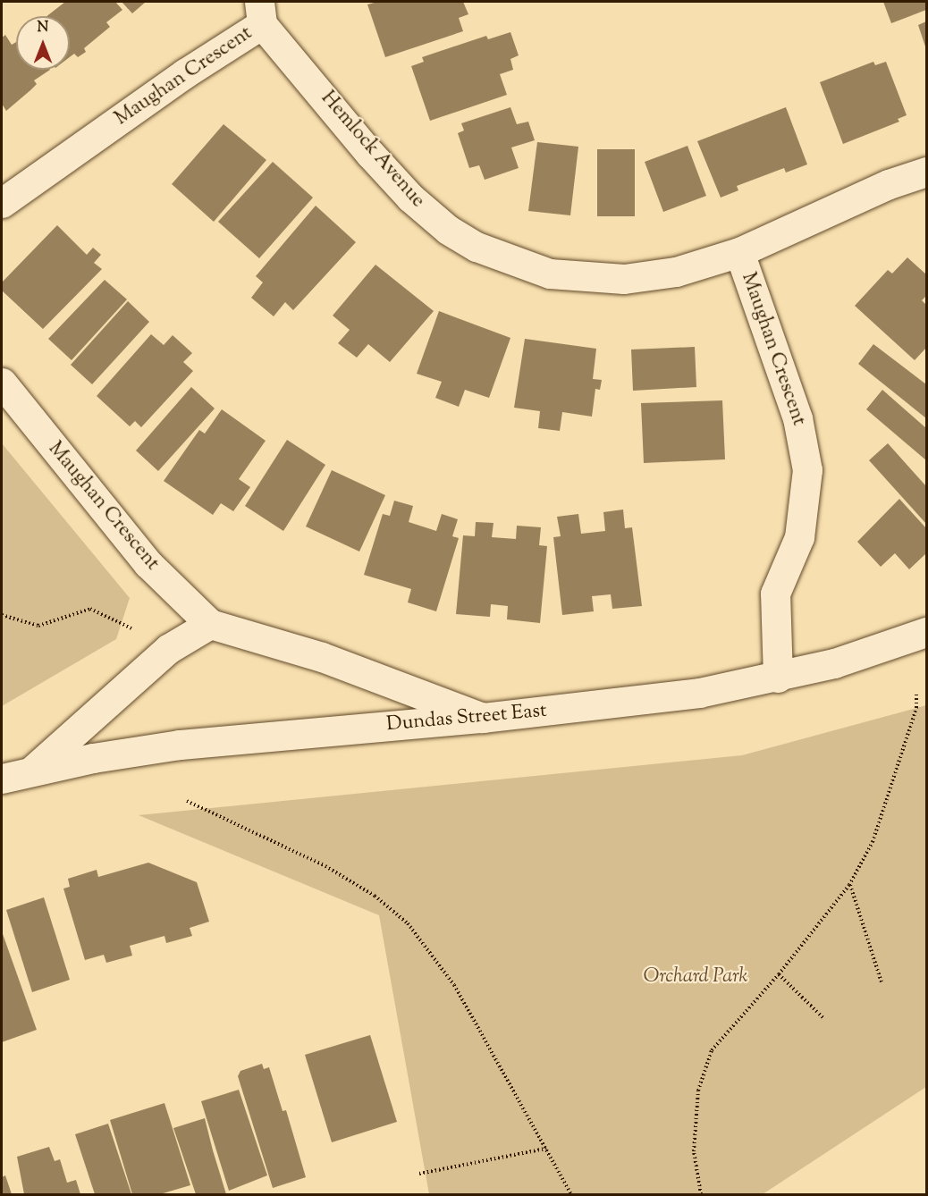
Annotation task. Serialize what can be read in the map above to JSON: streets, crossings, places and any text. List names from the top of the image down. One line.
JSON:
{"streets":{"street":["Maughan Crescent","Hemlock Avenue","Dundas Street East"]},"crossings":[["Maughan Crescent","Hemlock Avenue"],["Maughan Crescent","Dundas Street East"]],"parks":["Orchard Park"],"north":"top"}
